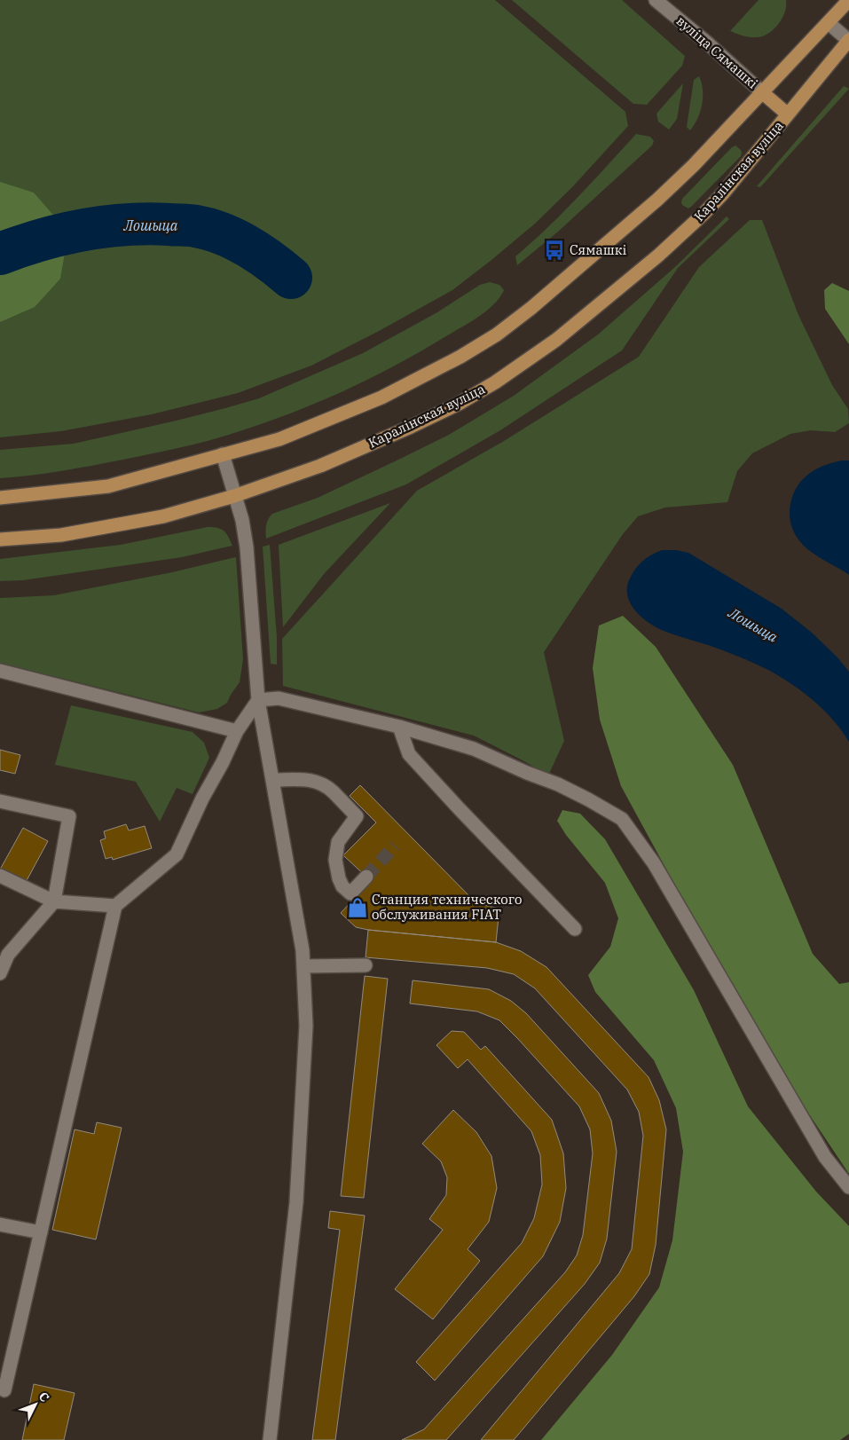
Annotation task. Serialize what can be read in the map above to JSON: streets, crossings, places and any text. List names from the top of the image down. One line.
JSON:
{"streets":{"main road":["вуліца Сямашкі","Каралінская вуліца"]},"water":["Лошыца"],"places":{"bus stop":["Сямашкі"],"shop":["Станция технического обслуживания FIAT"]},"north":"top right"}
